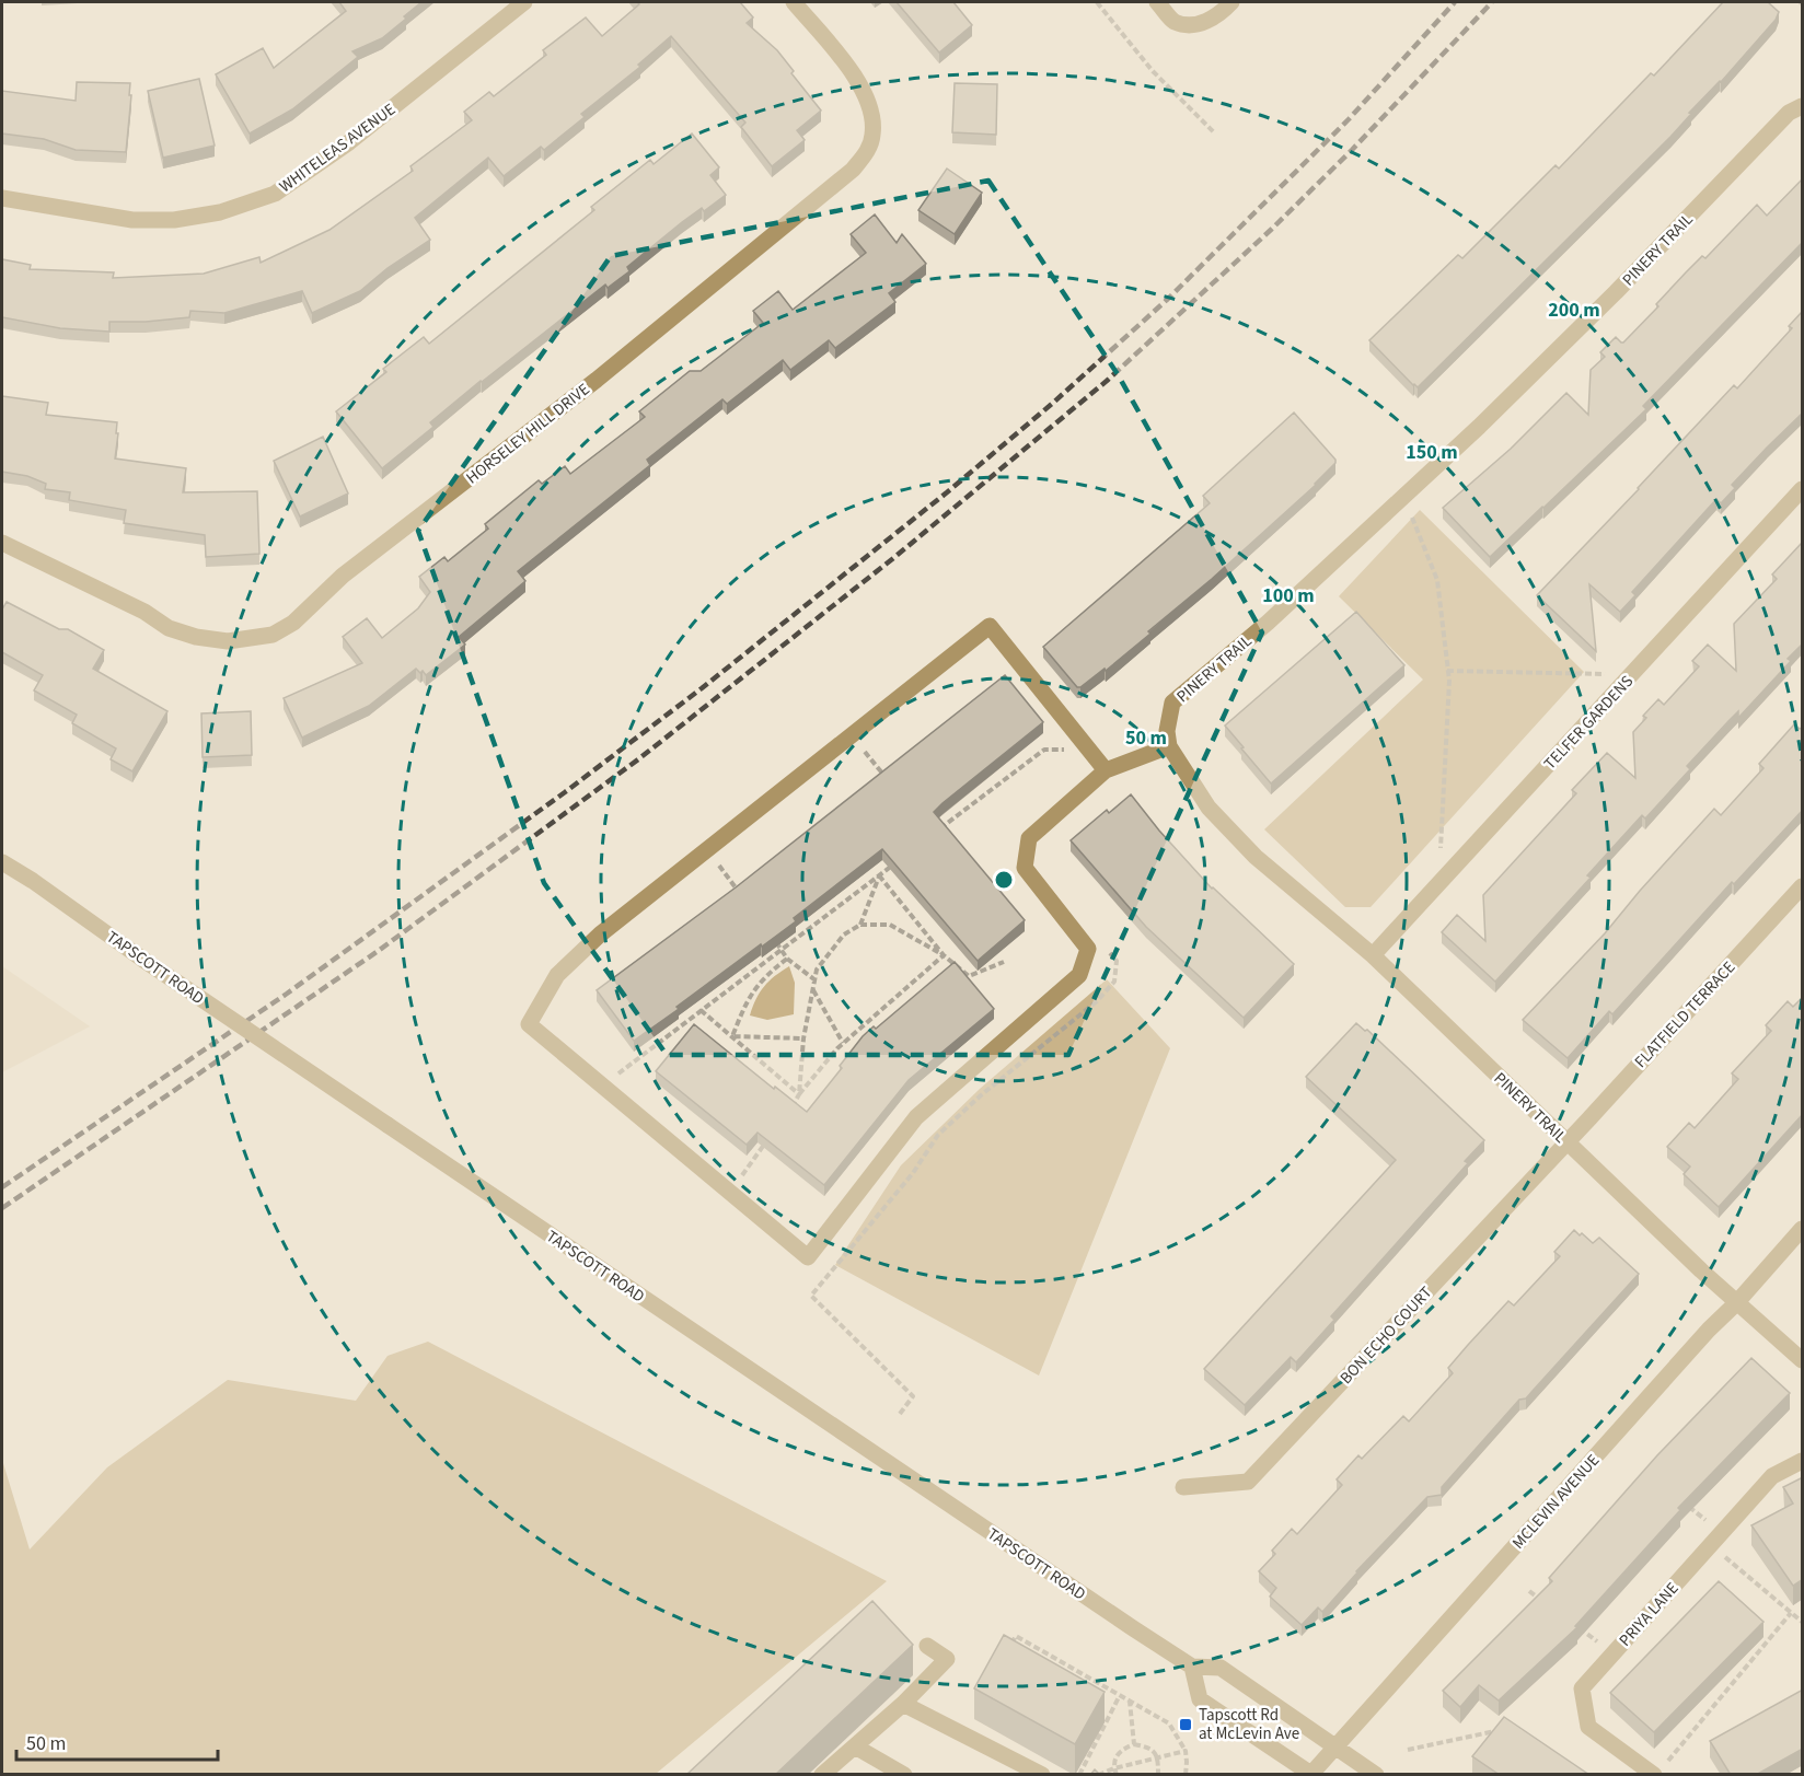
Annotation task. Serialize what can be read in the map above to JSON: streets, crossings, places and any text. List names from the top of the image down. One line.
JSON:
{"streets":{"street":["WHITELEAS AVENUE","PINERY TRAIL","HORSELEY HILL DRIVE","TELFER GARDENS","TAPSCOTT ROAD","FLATFIELD TERRACE","BON ECHO COURT","MCLEVIN AVENUE","PRIYA LANE"]},"crossings":[["PINERY TRAIL","TELFER GARDENS"],["PINERY TRAIL","FLATFIELD TERRACE"],["PINERY TRAIL","BON ECHO COURT"],["PINERY TRAIL","MCLEVIN AVENUE"],["TAPSCOTT ROAD","MCLEVIN AVENUE"],["FLATFIELD TERRACE","BON ECHO COURT"]],"places":{"transit":["Tapscott Rd at McLevin Ave"]},"scale_bar":"50 m","rings":["200 m","150 m","100 m","50 m"]}
